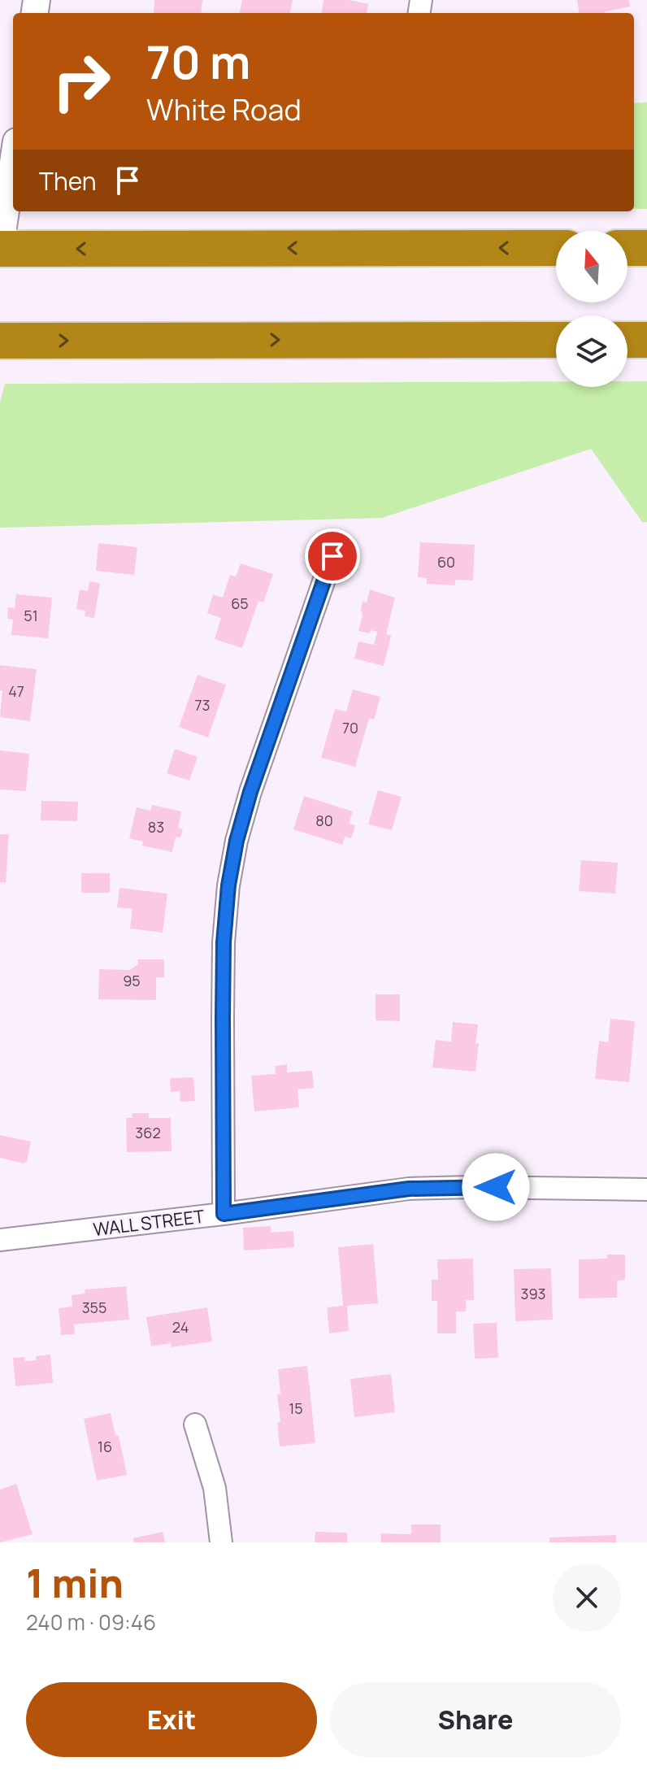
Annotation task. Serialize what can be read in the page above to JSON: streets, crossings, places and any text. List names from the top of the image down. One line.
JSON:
{"streets":{"street":["WALL STREET"]},"house_numbers":["60","65","51","47","73","70","80","83","95","362","393","355","24","15","16"],"north":"top","page":{"turn":["70 m","White Road"],"then":"Then","heading":["1 min","240 m · 09:46"],"buttons":["Exit","Share"]}}
